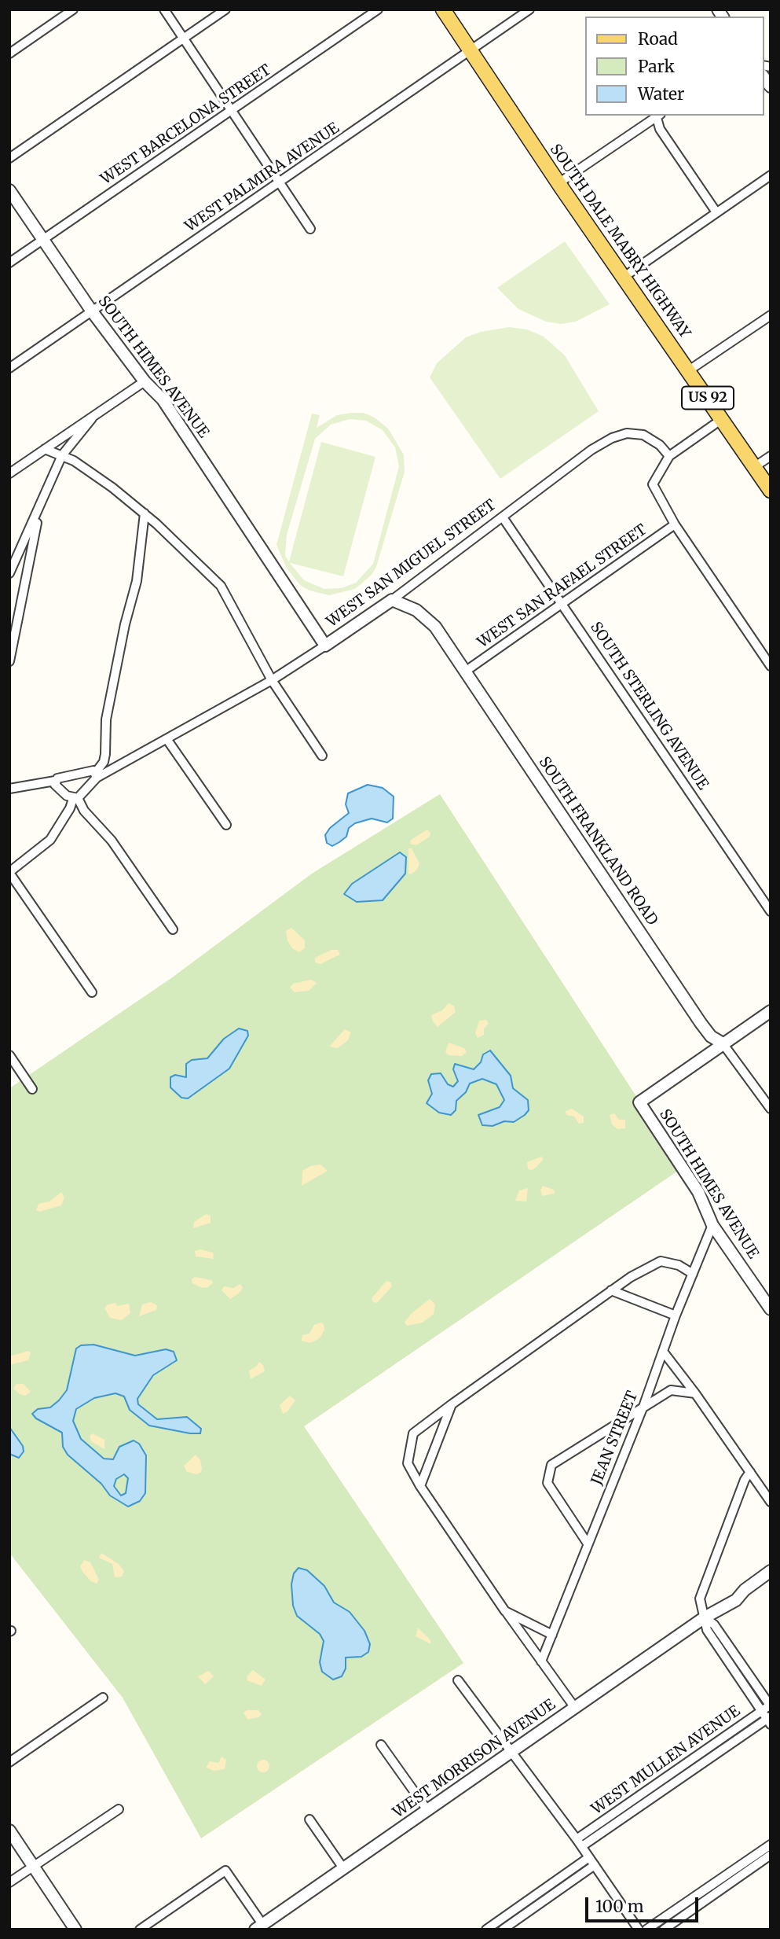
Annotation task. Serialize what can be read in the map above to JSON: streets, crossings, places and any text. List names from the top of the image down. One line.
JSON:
{"streets":{"main road":["SOUTH DALE MABRY HIGHWAY","US 92"],"street":["WEST BARCELONA STREET","WEST PALMIRA AVENUE","SOUTH HIMES AVENUE","WEST SAN MIGUEL STREET","WEST SAN RAFAEL STREET","SOUTH STERLING AVENUE","SOUTH FRANKLAND ROAD","JEAN STREET","WEST MORRISON AVENUE","WEST MULLEN AVENUE"]},"crossings":[["WEST BARCELONA STREET","SOUTH HIMES AVENUE"],["WEST PALMIRA AVENUE","SOUTH DALE MABRY HIGHWAY"],["WEST PALMIRA AVENUE","SOUTH HIMES AVENUE"],["SOUTH HIMES AVENUE","WEST SAN MIGUEL STREET"],["SOUTH HIMES AVENUE","SOUTH FRANKLAND ROAD"],["SOUTH HIMES AVENUE","JEAN STREET"],["WEST SAN MIGUEL STREET","SOUTH STERLING AVENUE"],["WEST SAN MIGUEL STREET","SOUTH FRANKLAND ROAD"],["WEST SAN RAFAEL STREET","SOUTH STERLING AVENUE"],["WEST SAN RAFAEL STREET","SOUTH FRANKLAND ROAD"]],"legend":["Road","Park","Water"],"scale_bar":"100 m"}
